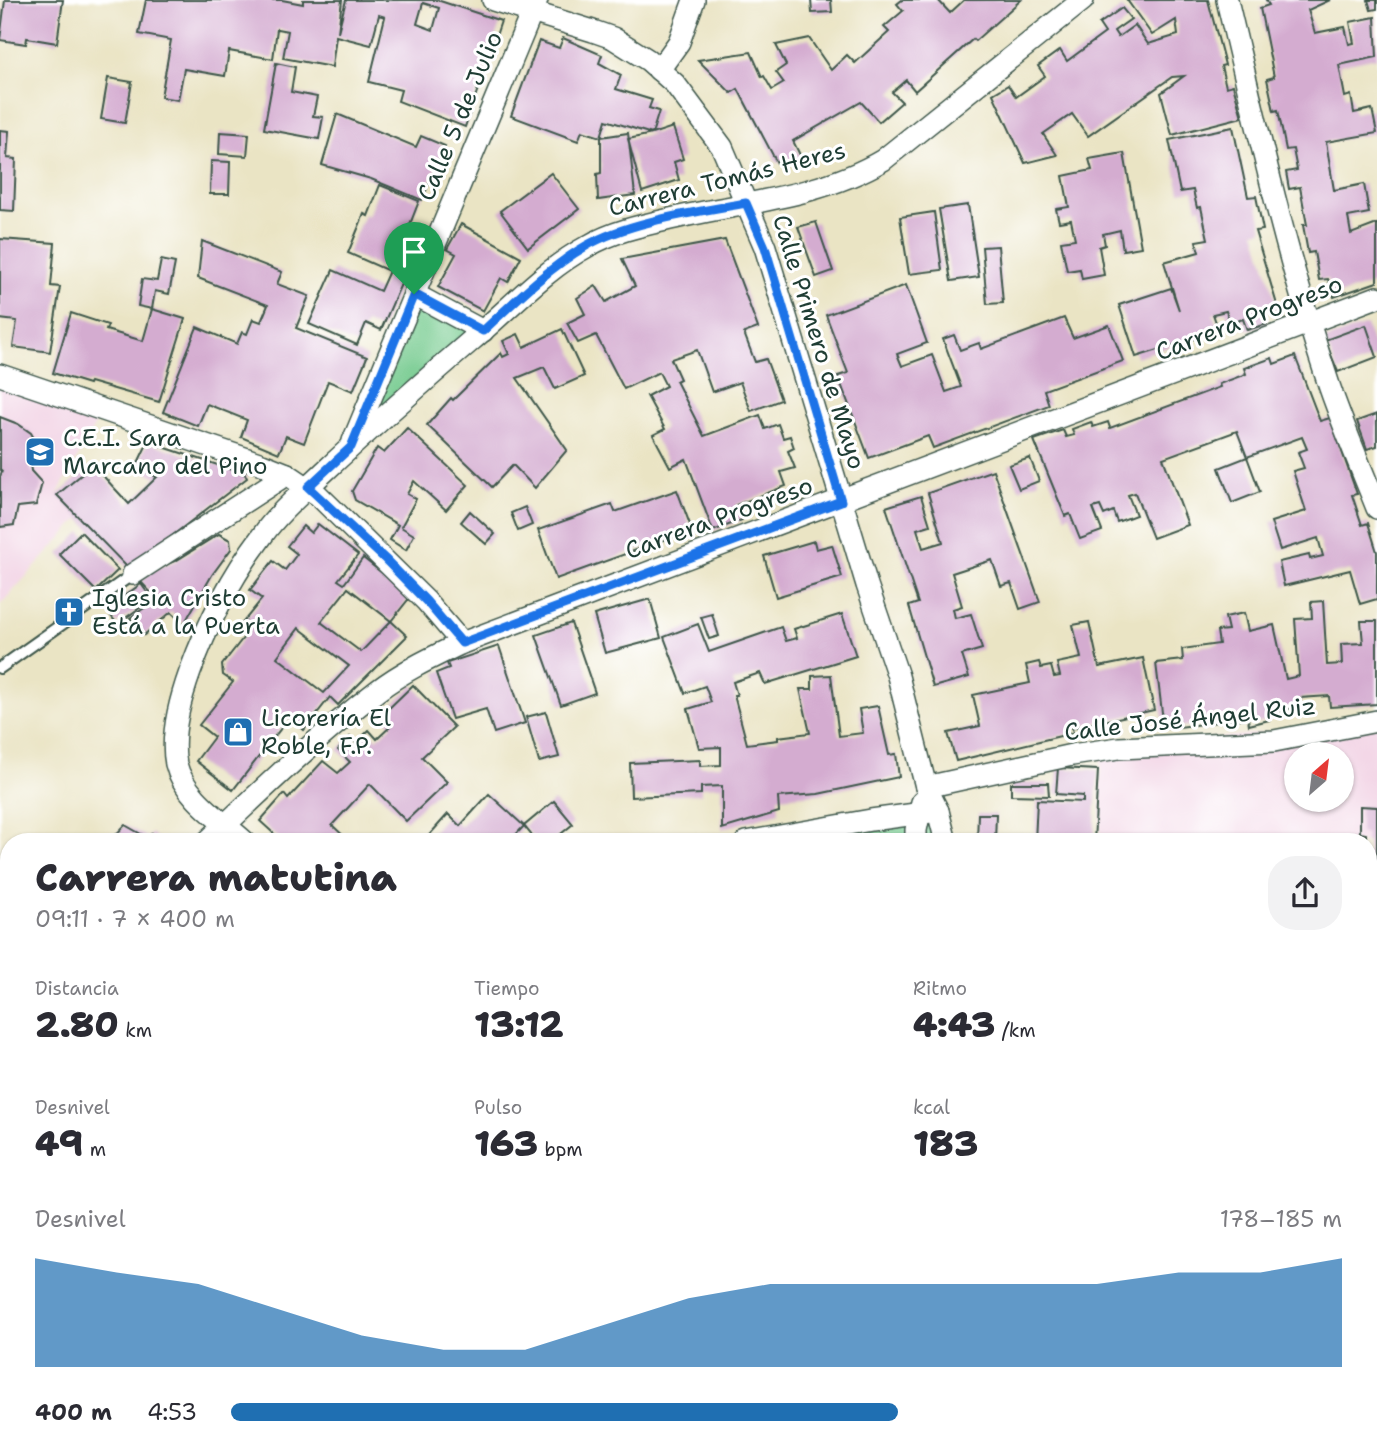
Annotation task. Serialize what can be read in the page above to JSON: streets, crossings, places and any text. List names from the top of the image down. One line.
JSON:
{"streets":{"street":["Calle 5 de Julio","Carrera Tomás Heres","Carrera Progreso","Calle Primero de Mayo","Calle José Ángel Ruiz"]},"crossings":[["Calle 5 de Julio","Carrera Tomás Heres"],["Calle 5 de Julio","Calle Primero de Mayo"],["Carrera Tomás Heres","Carrera Progreso"],["Carrera Tomás Heres","Calle Primero de Mayo"],["Carrera Progreso","Calle Primero de Mayo"],["Calle Primero de Mayo","Calle José Ángel Ruiz"]],"places":{"school or university":["C.E.I. Sara Marcano del Pino"],"church":["Iglesia Cristo Está a la Puerta"],"shop":["Licorería El Roble, F.P."]},"north":"top right","page":{"heading":["Carrera matutina","09:11 · 7 × 400 m"],"stats":[["Distancia","2.80 km"],["Tiempo","13:12"],["Ritmo","4:43 /km"],["Desnivel","49 m"],["Pulso","163 bpm"],["kcal","183"]],"chart":["Desnivel","178–185 m"],"list":[{"name":"400 m","note":"4:53"}]}}
